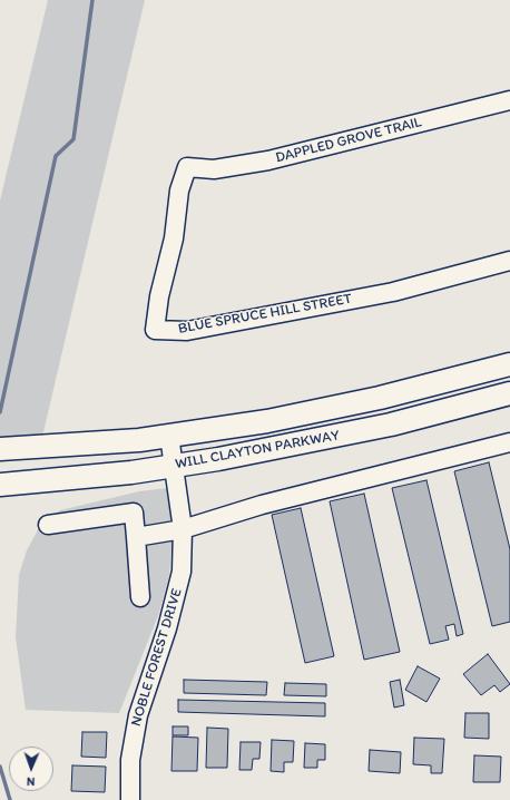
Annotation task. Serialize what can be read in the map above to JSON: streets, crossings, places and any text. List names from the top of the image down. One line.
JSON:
{"streets":{"main road":["WILL CLAYTON PARKWAY"],"street":["DAPPLED GROVE TRAIL","BLUE SPRUCE HILL STREET","NOBLE FOREST DRIVE"]},"crossings":[["DAPPLED GROVE TRAIL","BLUE SPRUCE HILL STREET"],["WILL CLAYTON PARKWAY","NOBLE FOREST DRIVE"]],"north":"bottom"}
